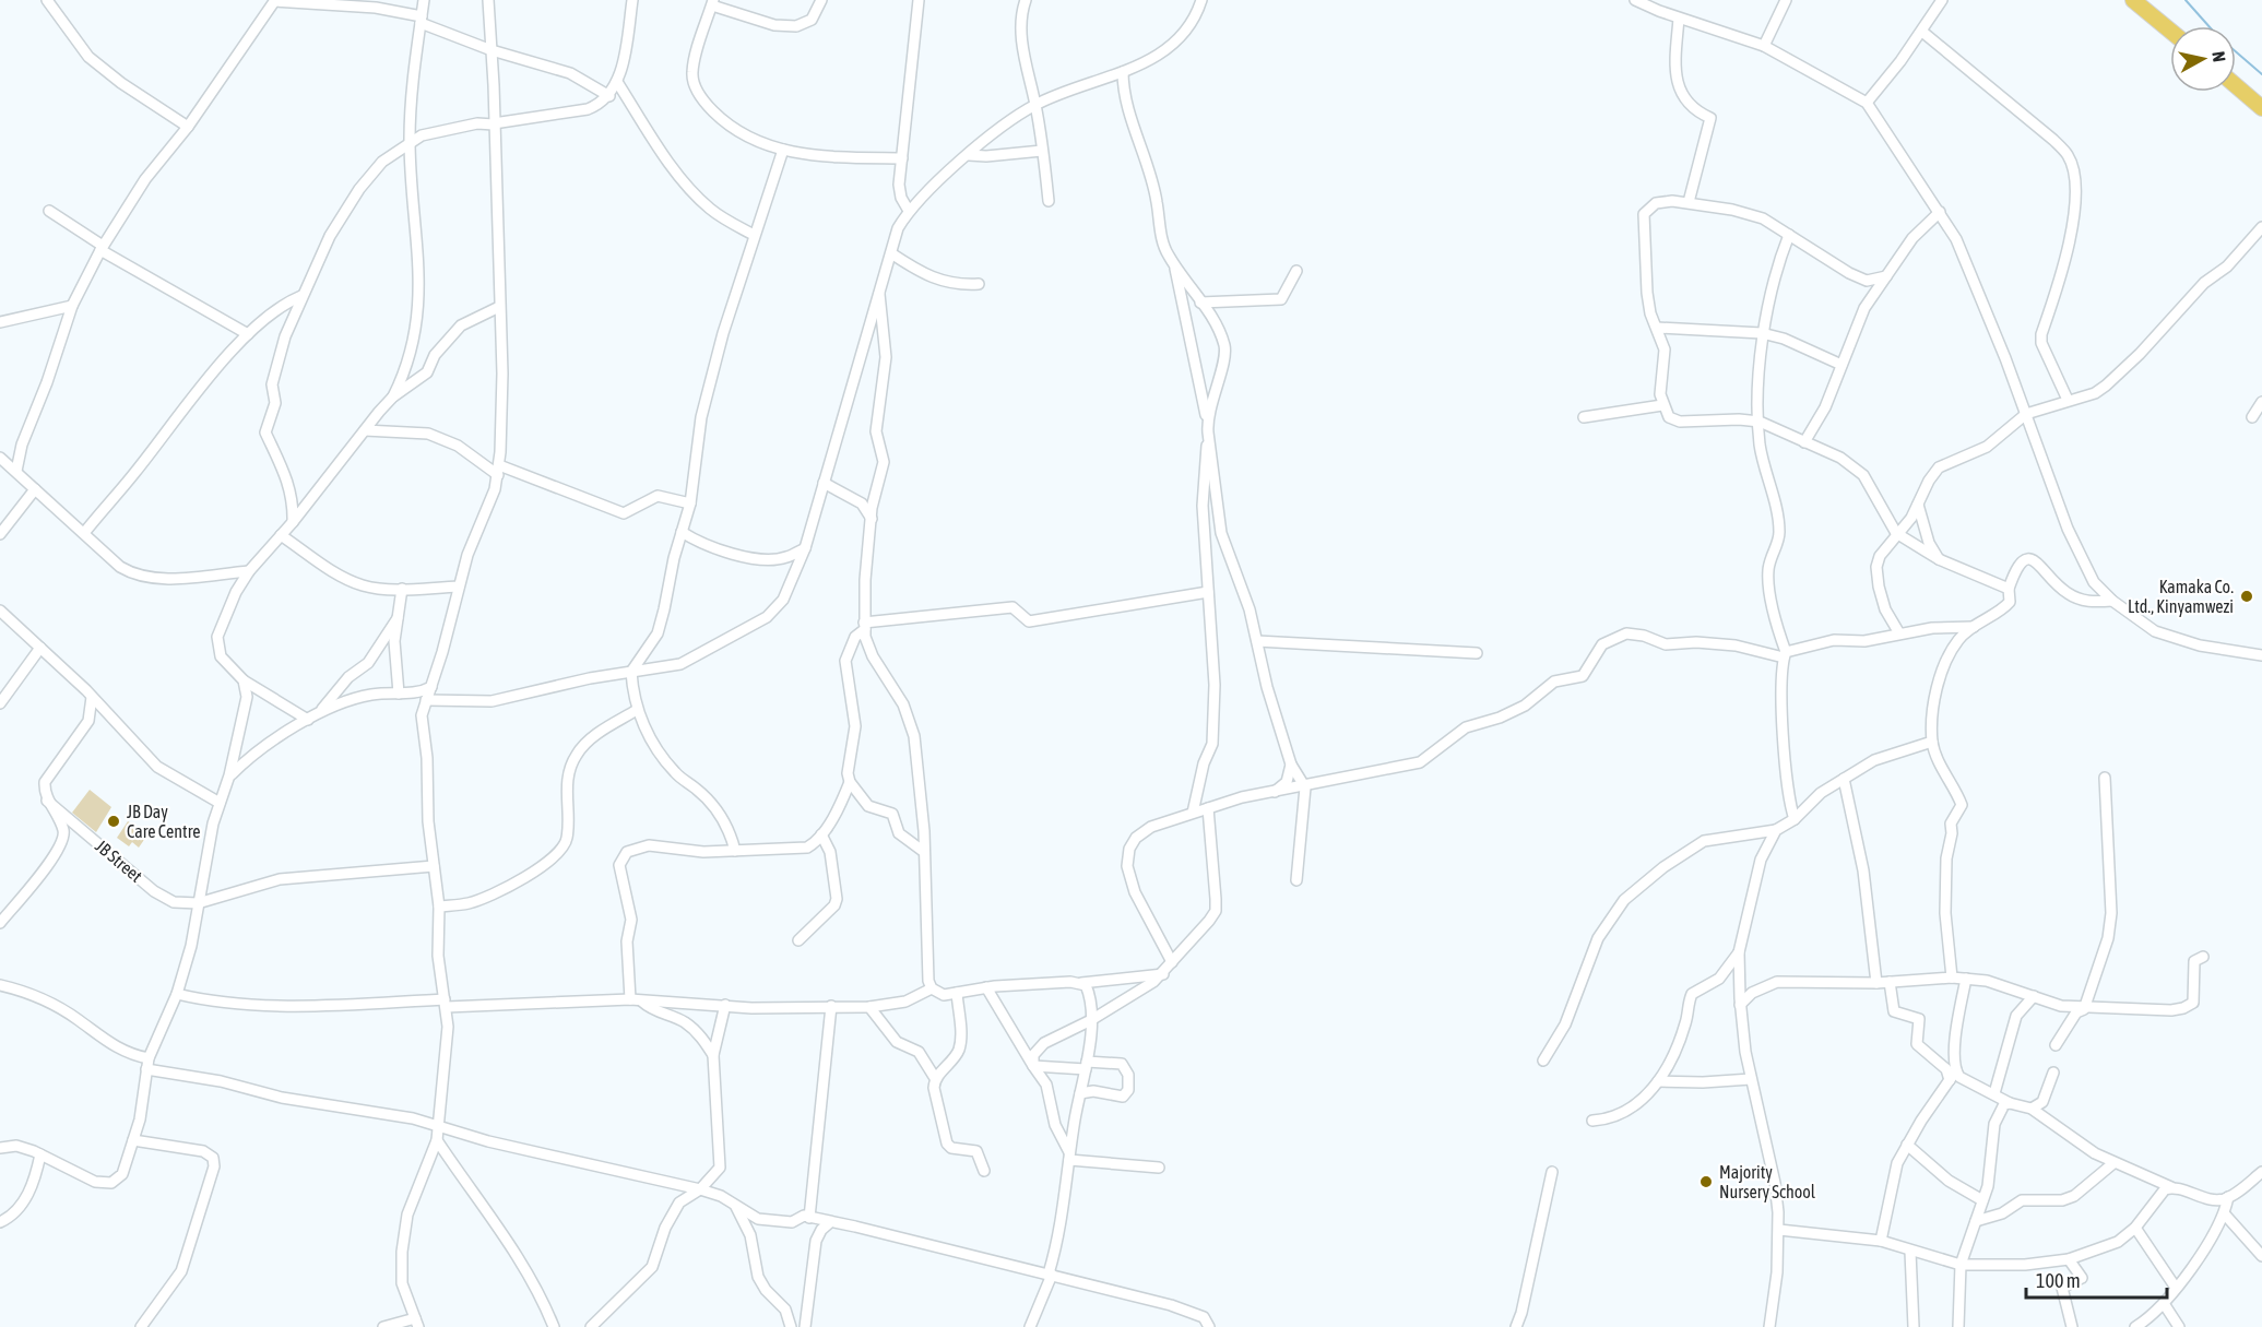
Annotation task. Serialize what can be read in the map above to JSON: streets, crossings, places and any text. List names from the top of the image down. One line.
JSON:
{"streets":{"street":["JB Street"]},"places":["Kamaka Co. Ltd., Kinyamwezi","JB Day Care Centre","Majority Nursery School"],"scale_bar":"100 m","north":"right"}
